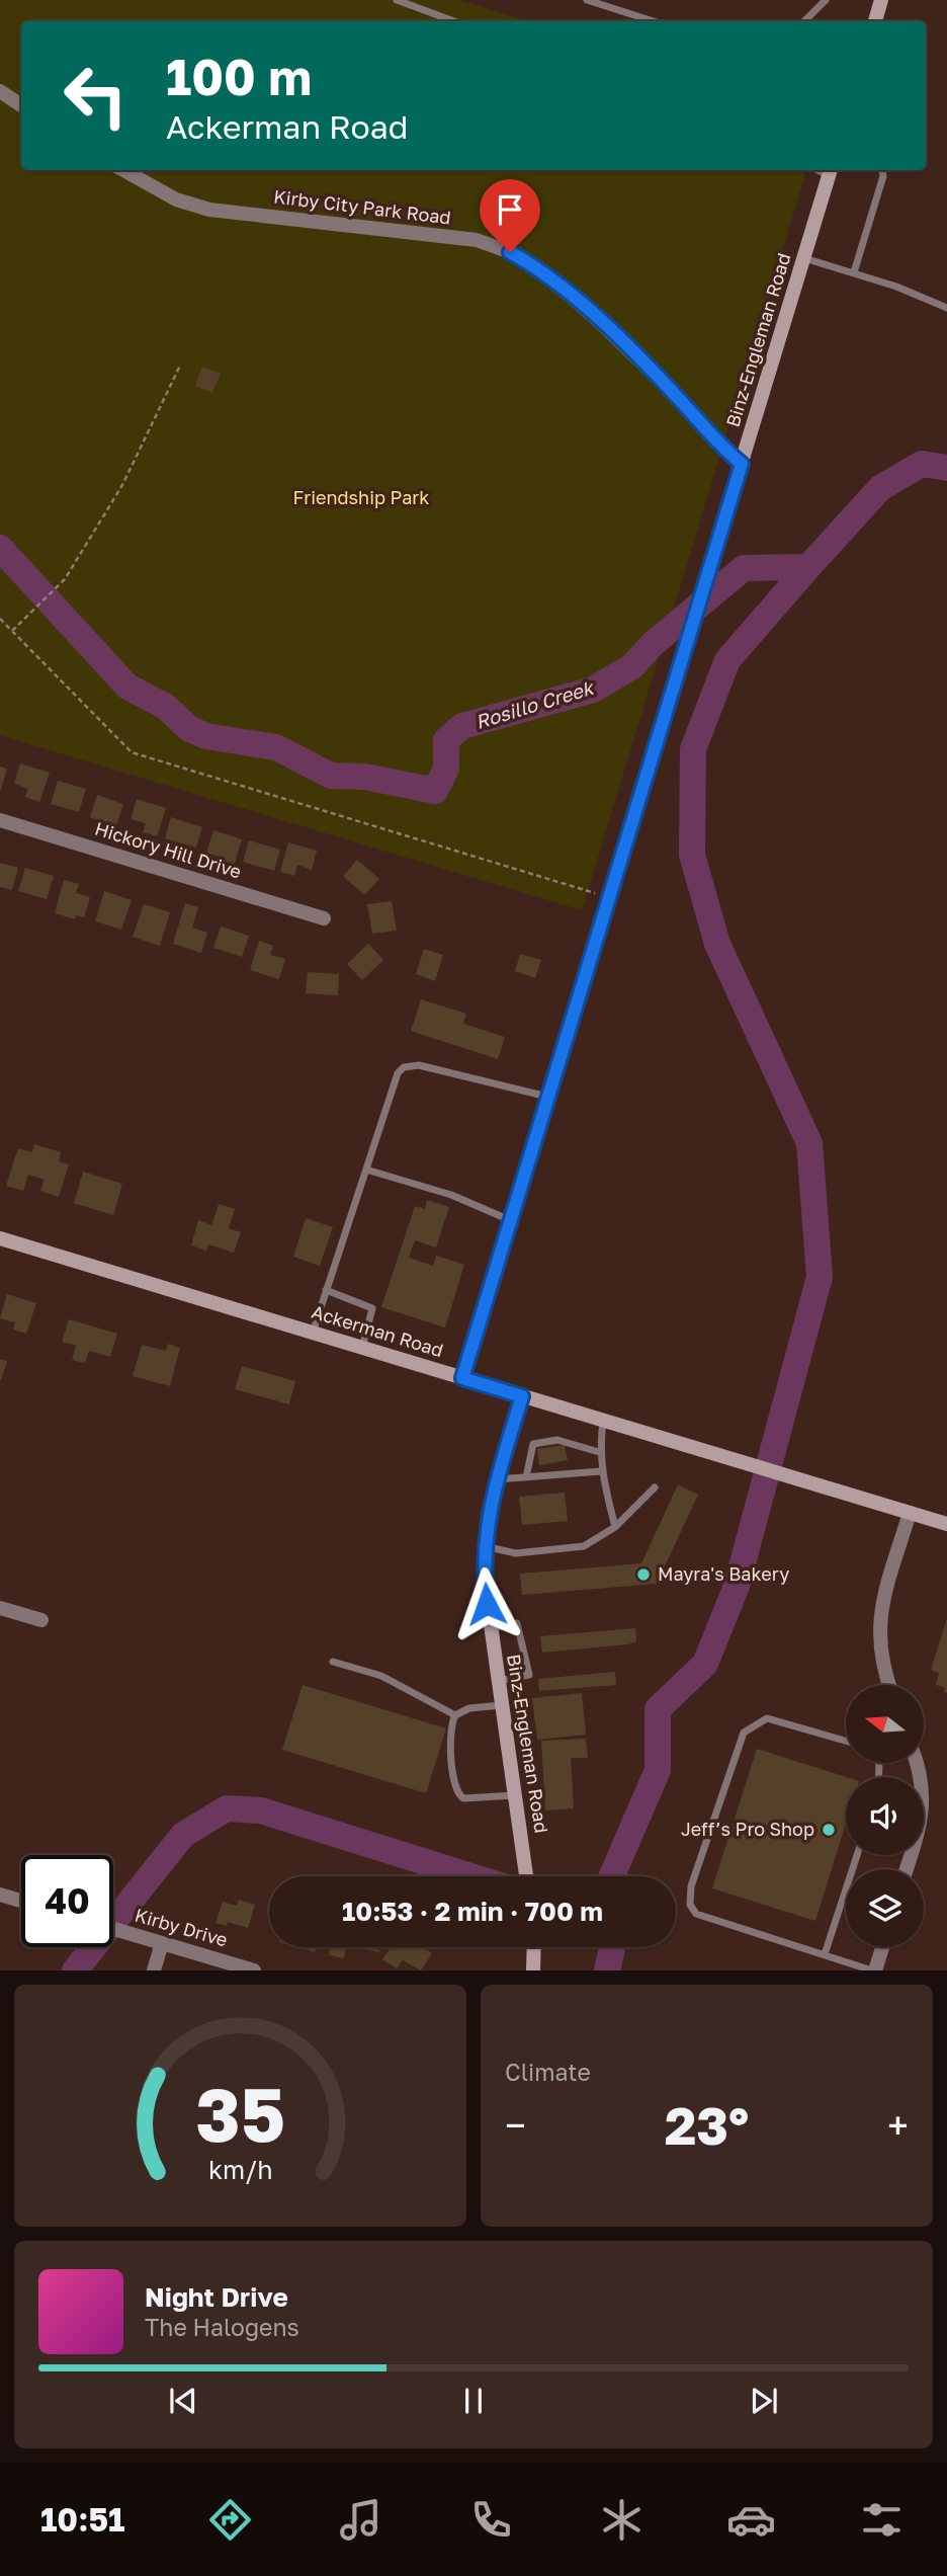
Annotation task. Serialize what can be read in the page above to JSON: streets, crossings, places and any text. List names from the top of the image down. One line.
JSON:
{"streets":{"street":["Kirby City Park Road","Binz-Engleman Road","Hickory Hill Drive","Ackerman Road","Kirby Drive"]},"crossings":[["Kirby City Park Road","Binz-Engleman Road"],["Binz-Engleman Road","Ackerman Road"]],"water":["Rosillo Creek"],"parks":["Friendship Park"],"places":["Mayra's Bakery","Jeff’s Pro Shop"],"north":"left","page":{"turn":["100 m","Ackerman Road"],"limit":"40","trip":"10:53 · 2 min · 700 m","tile":"Climate","heat":["−","23°","+"],"song":["Night Drive","The Halogens"],"tabs":"10:51","gauge":["35","km/h"]}}
